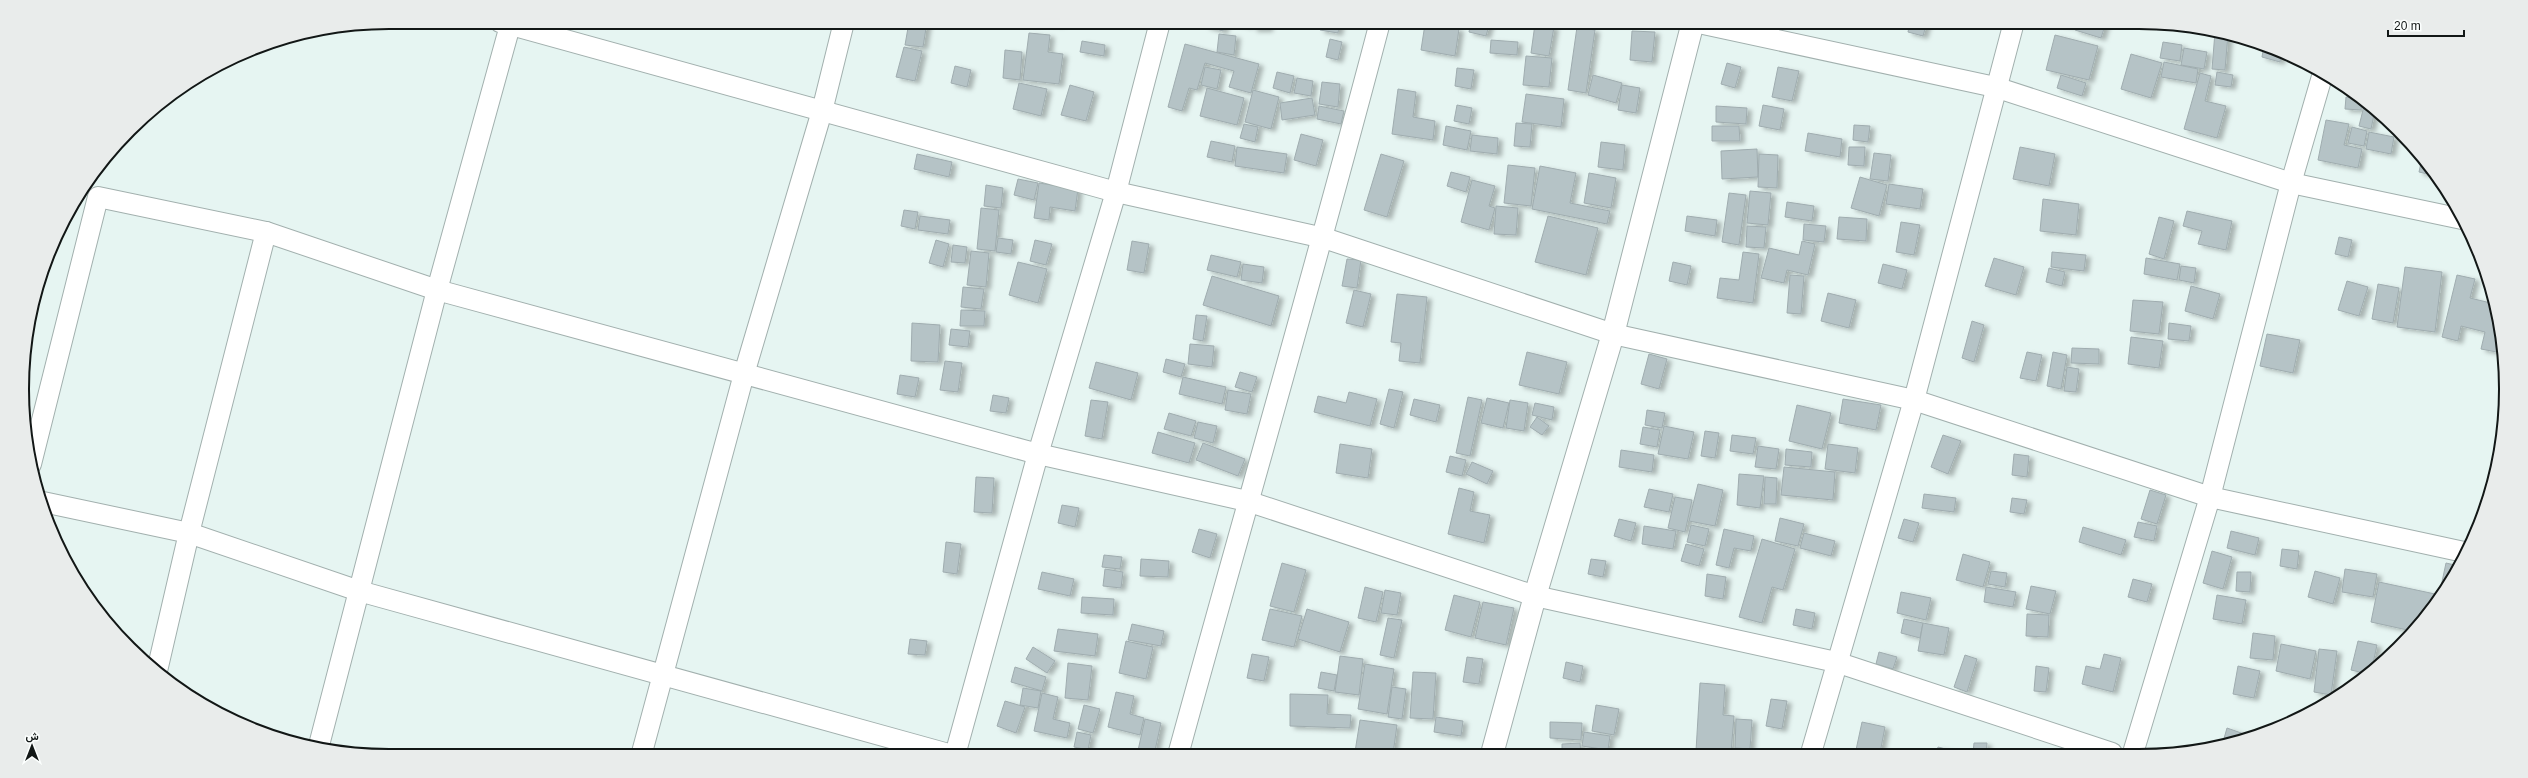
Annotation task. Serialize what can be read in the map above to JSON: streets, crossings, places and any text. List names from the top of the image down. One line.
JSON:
{"scale_bar":"20 m","north":"top"}
